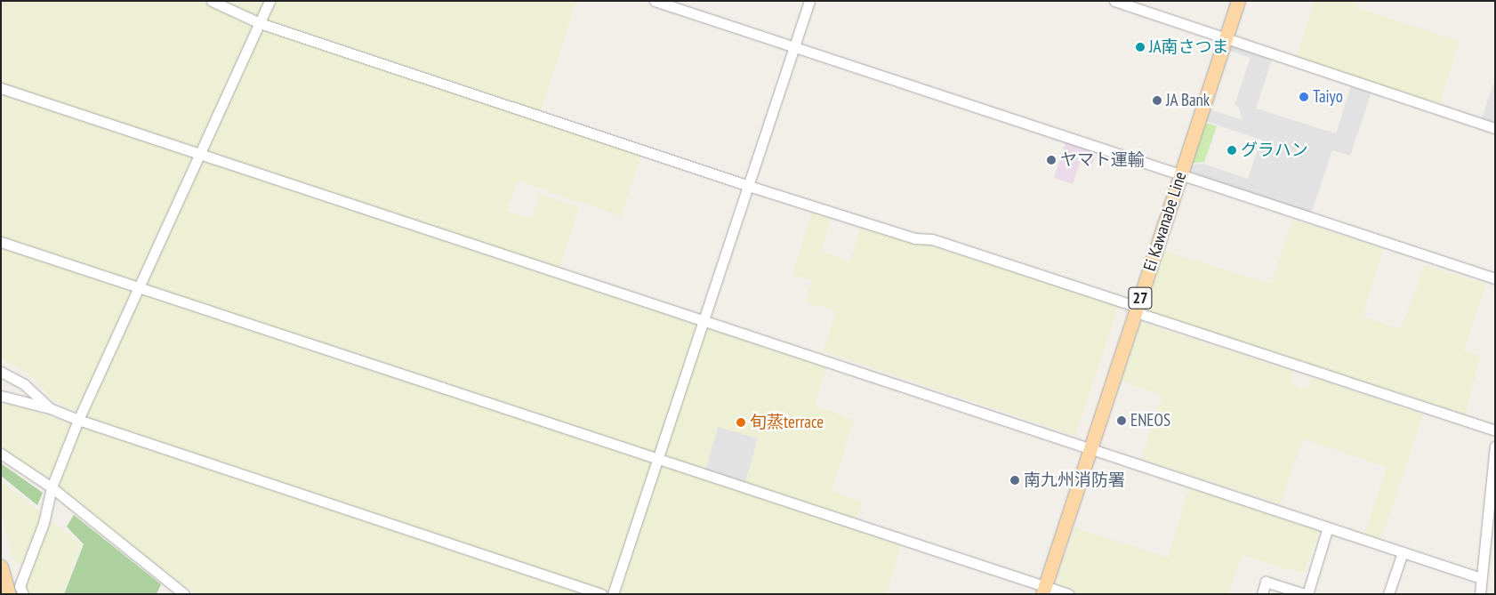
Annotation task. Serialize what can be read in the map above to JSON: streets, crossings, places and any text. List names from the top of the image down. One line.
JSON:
{"streets":{"main road":["Ei Kawanabe Line","27"]},"places":["JA南さつま","Taiyo","JA Bank","グラハン","ヤマト運輸","ENEOS","旬蒸terrace","南九州消防署"]}
